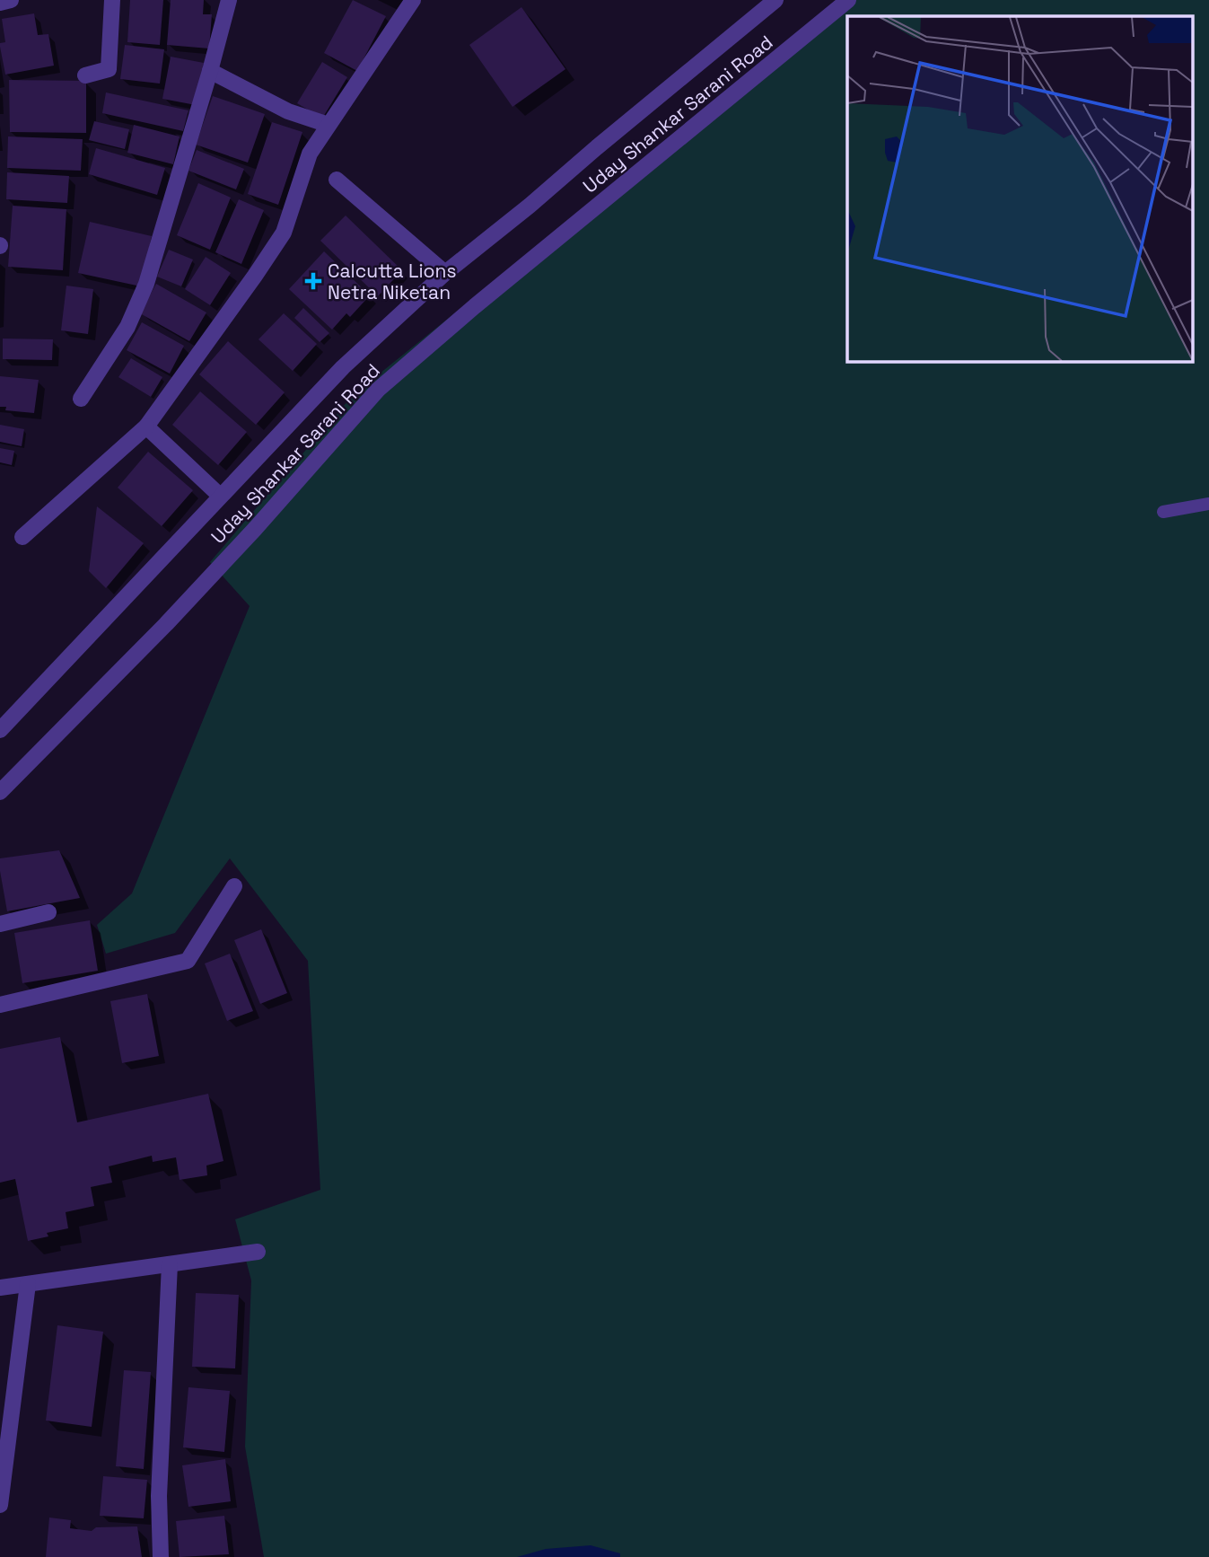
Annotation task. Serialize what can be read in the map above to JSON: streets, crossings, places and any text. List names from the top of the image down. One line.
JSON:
{"streets":{"street":["Uday Shankar Sarani Road"]},"places":{"health":["Calcutta Lions Netra Niketan"]}}
